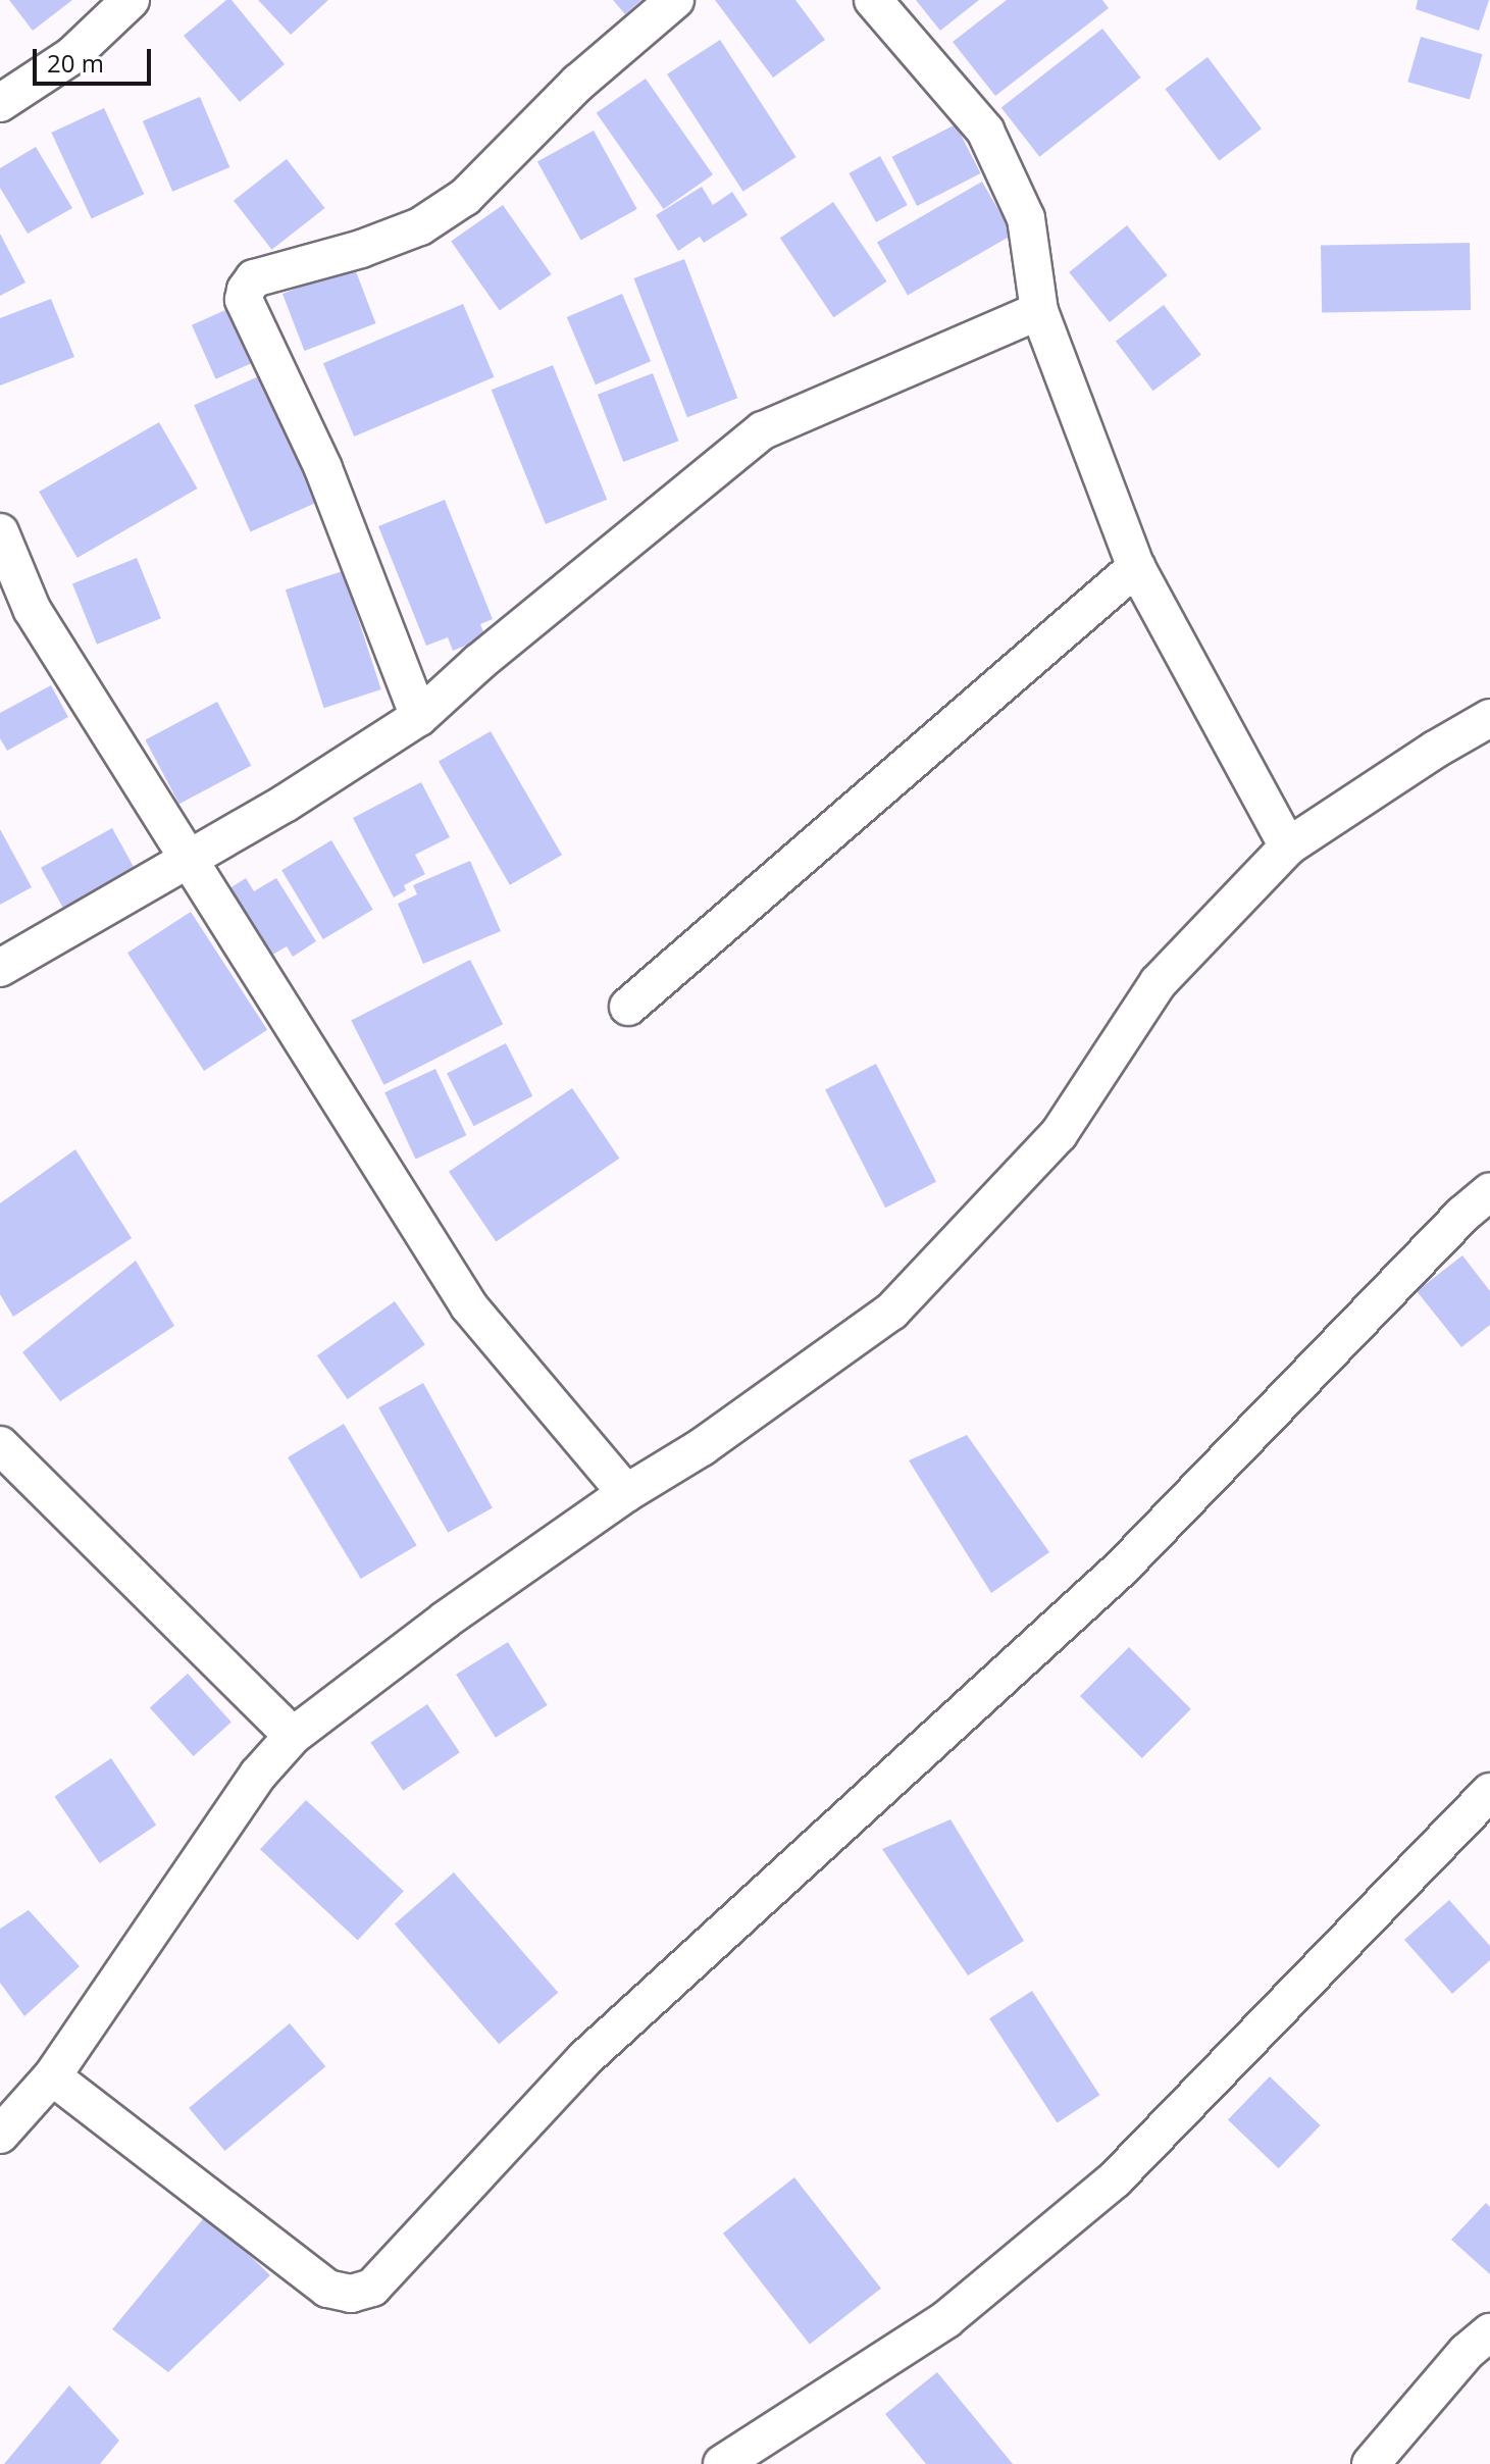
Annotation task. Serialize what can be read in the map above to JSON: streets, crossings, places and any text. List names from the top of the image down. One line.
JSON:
{"scale_bar":"20 m"}
